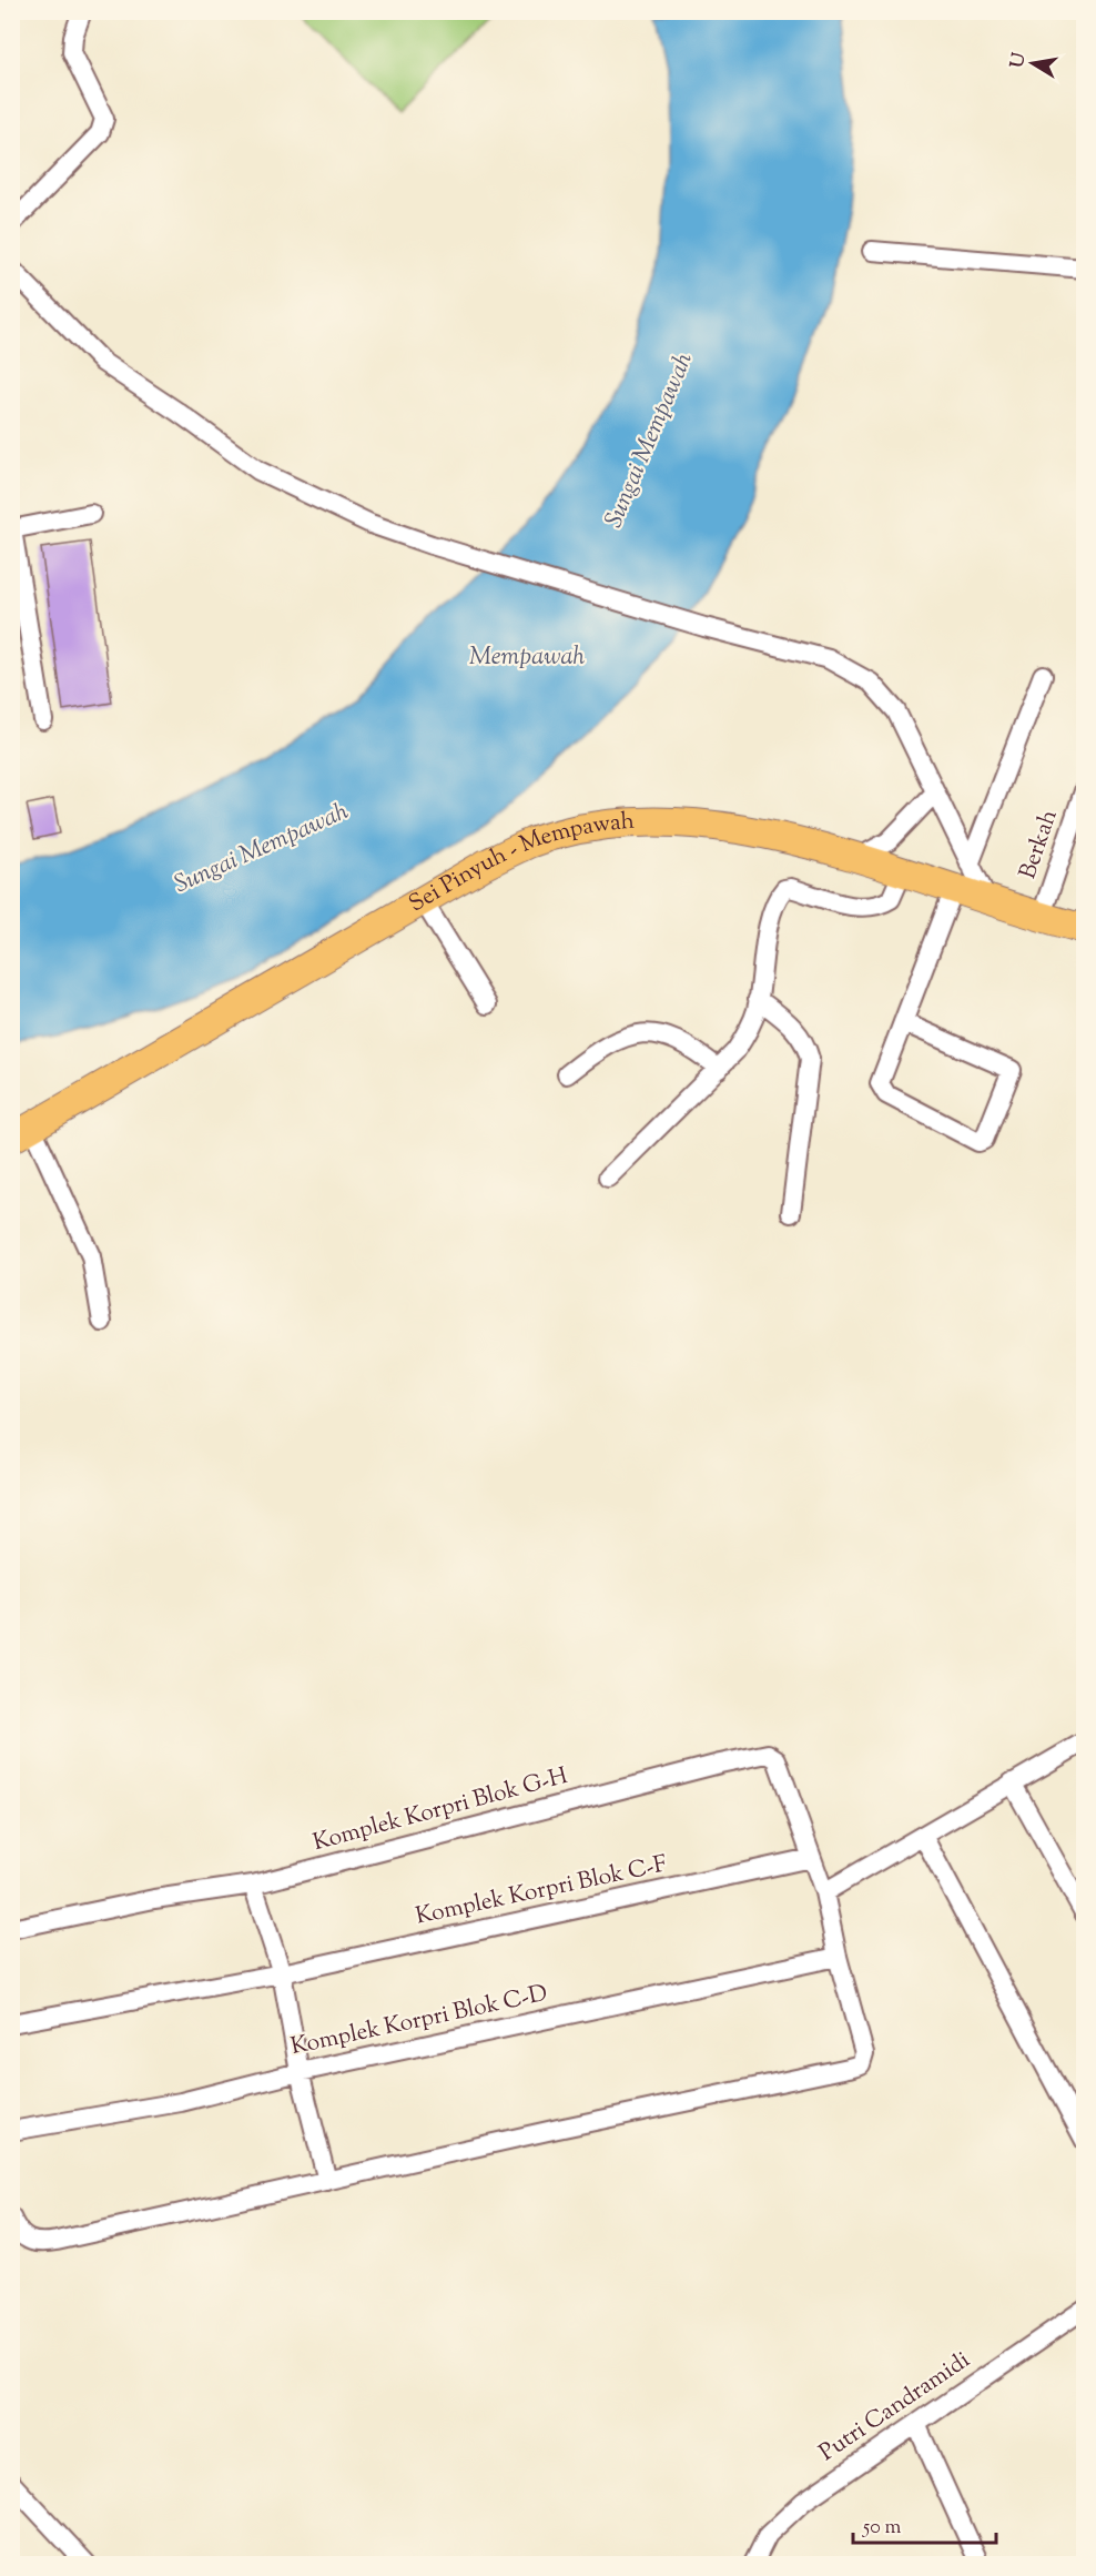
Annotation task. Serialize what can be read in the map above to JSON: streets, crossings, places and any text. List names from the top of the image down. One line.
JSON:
{"streets":{"highway":["Sei Pinyuh - Mempawah"],"street":["Berkah","Komplek Korpri Blok G-H","Komplek Korpri Blok C-F","Komplek Korpri Blok C-D","Putri Candramidi"]},"crossings":[["Berkah","Sei Pinyuh - Mempawah"],["Komplek Korpri Blok G-H","Komplek Korpri Blok C-F"]],"water":["Sungai Mempawah","Mempawah"],"scale_bar":"50 m","north":"left"}
